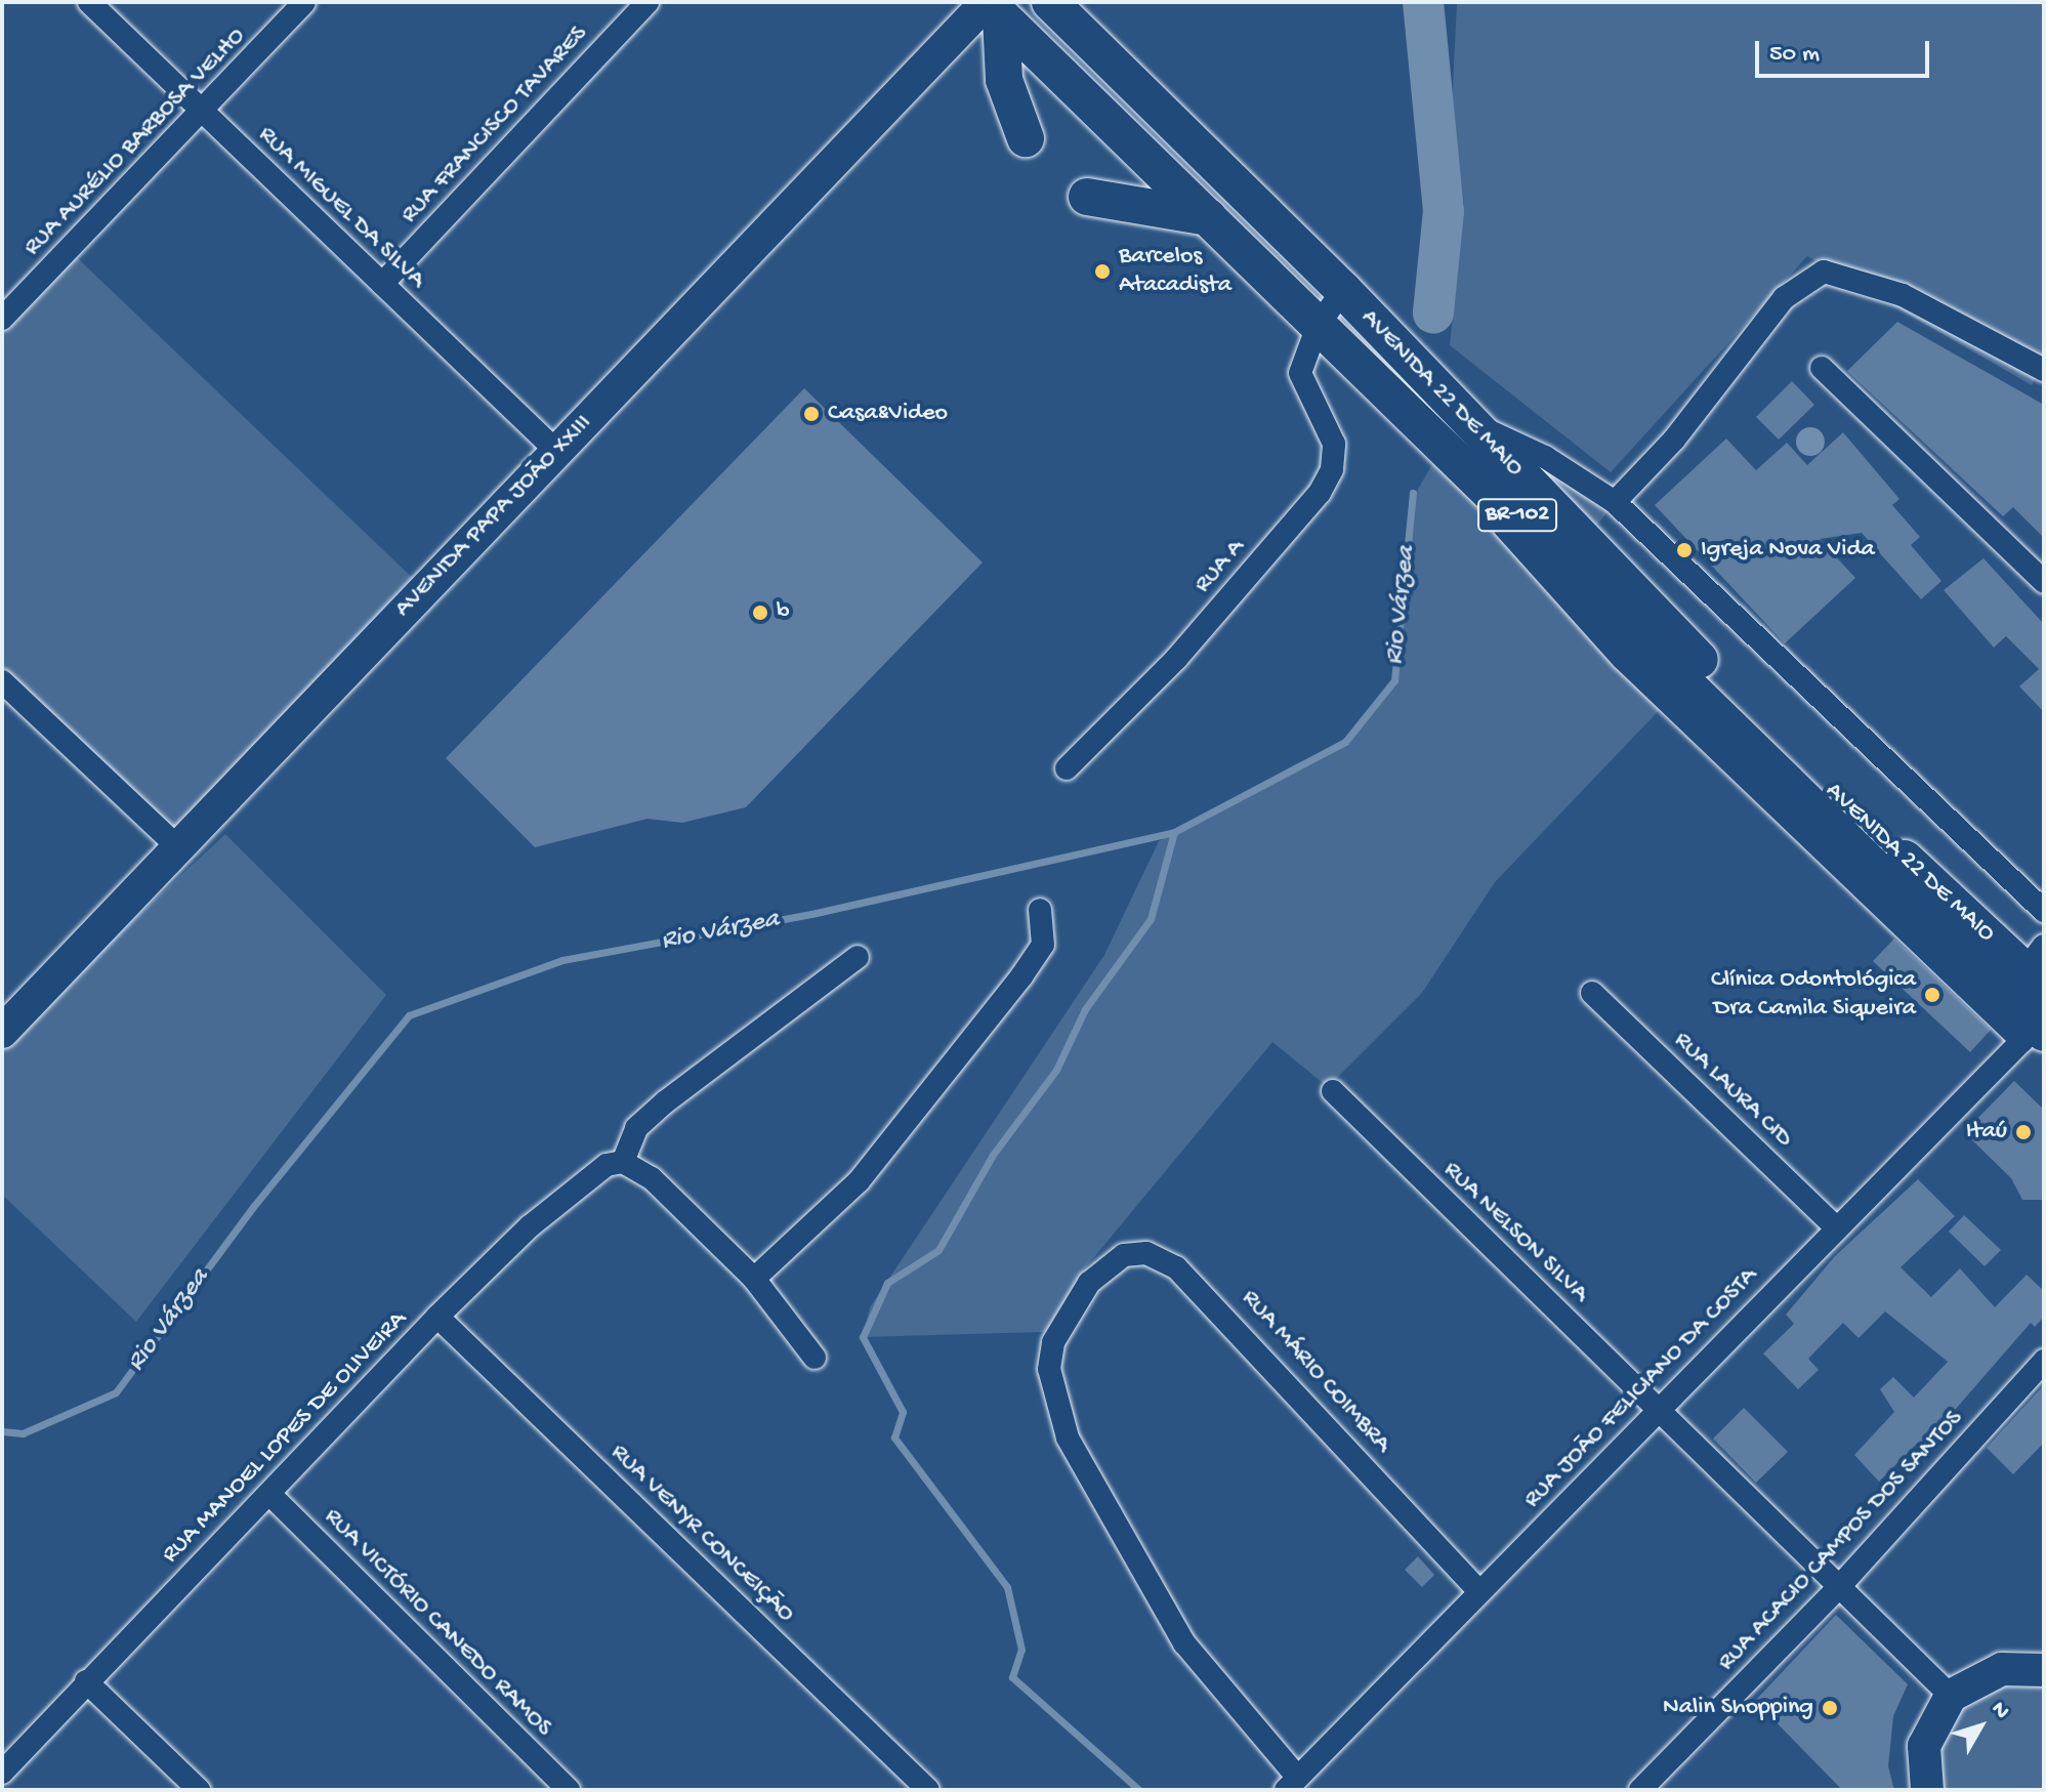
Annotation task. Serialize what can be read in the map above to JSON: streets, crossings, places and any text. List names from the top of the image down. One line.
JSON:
{"streets":{"main road":["AVENIDA 22 DE MAIO","BR-102"],"street":["RUA FRANCISCO TAVARES","RUA AURÉLIO BARBOSA VELHO","RUA MIGUEL DA SILVA","AVENIDA PAPA JOÃO XXIII","RUA A","RUA LAURA CID","RUA NELSON SILVA","RUA MÁRIO COIMBRA","RUA JOÃO FELICIANO DA COSTA","RUA MANOEL LOPES DE OLIVEIRA","RUA VENYR CONCEIÇÃO","RUA ACACIO CAMPOS DOS SANTOS","RUA VICTÓRIO CANEDO RAMOS"]},"crossings":[["RUA FRANCISCO TAVARES","RUA MIGUEL DA SILVA"],["RUA AURÉLIO BARBOSA VELHO","RUA MIGUEL DA SILVA"],["RUA MIGUEL DA SILVA","AVENIDA PAPA JOÃO XXIII"],["AVENIDA 22 DE MAIO","AVENIDA PAPA JOÃO XXIII"],["AVENIDA 22 DE MAIO","RUA A"],["AVENIDA 22 DE MAIO","RUA JOÃO FELICIANO DA COSTA"],["RUA LAURA CID","RUA JOÃO FELICIANO DA COSTA"],["RUA NELSON SILVA","RUA JOÃO FELICIANO DA COSTA"],["RUA NELSON SILVA","RUA ACACIO CAMPOS DOS SANTOS"],["RUA MÁRIO COIMBRA","RUA JOÃO FELICIANO DA COSTA"],["RUA MANOEL LOPES DE OLIVEIRA","RUA VENYR CONCEIÇÃO"],["RUA MANOEL LOPES DE OLIVEIRA","RUA VICTÓRIO CANEDO RAMOS"]],"water":["Rio Várzea"],"places":["Barcelos Atacadista","Casa&Video","Igreja Nova Vida","b","Clínica Odontológica Dra Camila Siqueira","Itaú","Nalin Shopping"],"scale_bar":"50 m","north":"top right"}
